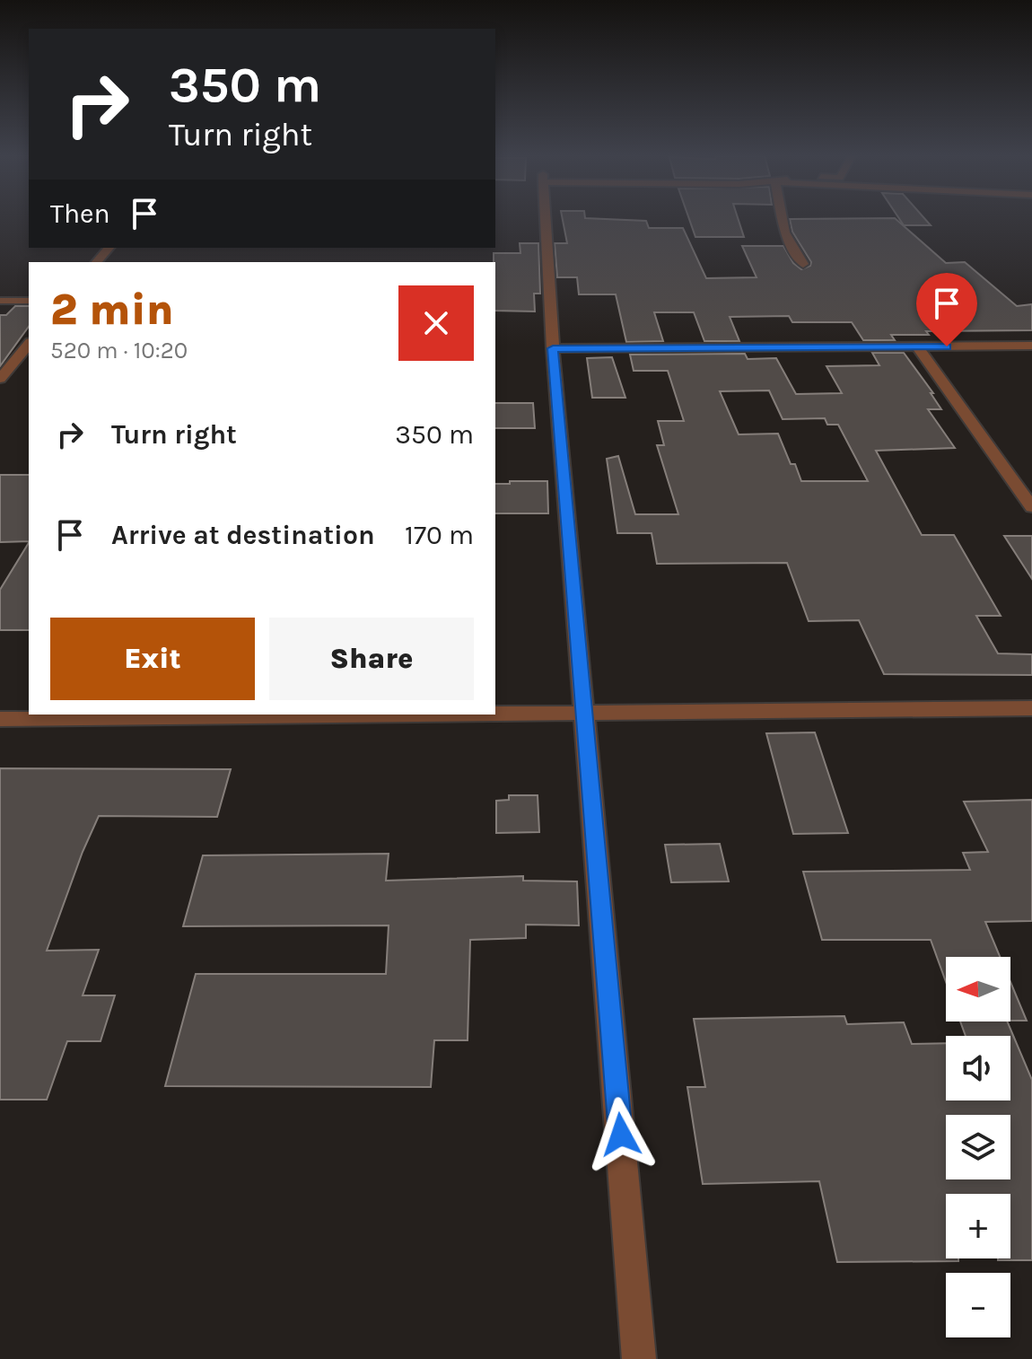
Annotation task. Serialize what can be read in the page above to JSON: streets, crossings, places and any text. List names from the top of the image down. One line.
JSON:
{"north":"left","page":{"turn":["350 m","Turn right"],"then":"Then","heading":["2 min","520 m · 10:20"],"list":[{"name":"Turn right","value":"350 m"},{"name":"Arrive at destination","value":"170 m"}],"buttons":["Exit","Share"],"map_buttons":["+","−"]}}
